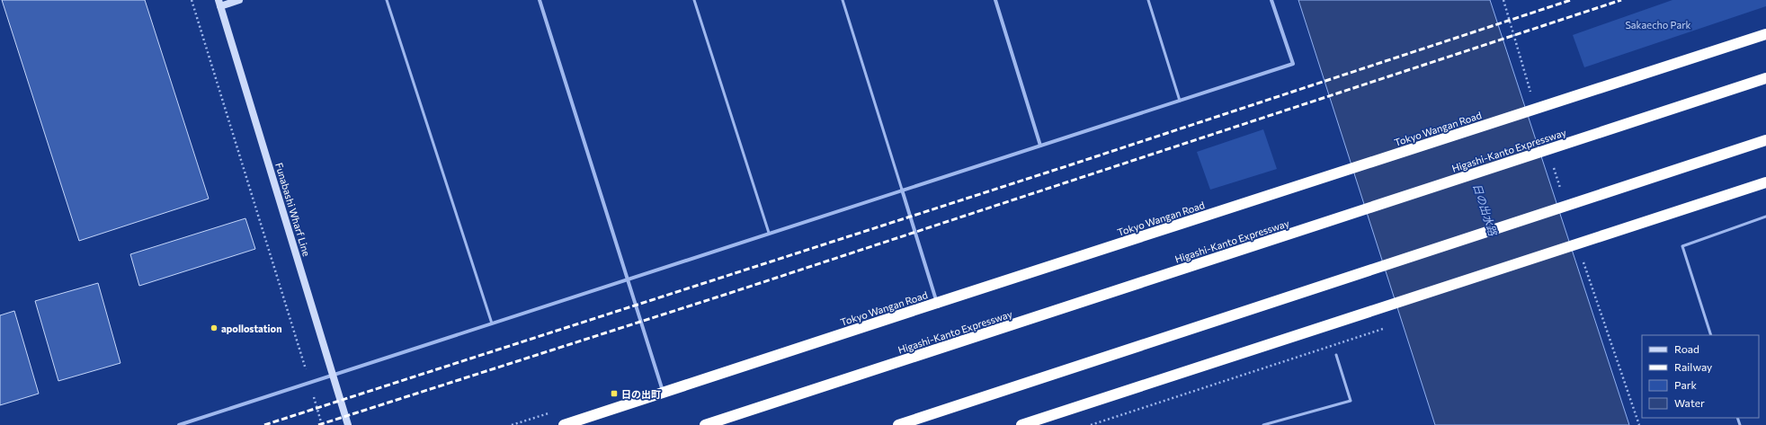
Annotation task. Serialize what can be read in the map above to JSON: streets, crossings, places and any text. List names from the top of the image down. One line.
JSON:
{"streets":{"highway":["Tokyo Wangan Road","Higashi-Kanto Expressway"],"main road":["Funabashi Wharf Line"]},"water":["日の出水路"],"parks":["Sakaecho Park"],"places":{"other":["apollostation"],"transit":["日の出町"]},"legend":["Road","Railway","Park","Water"]}
